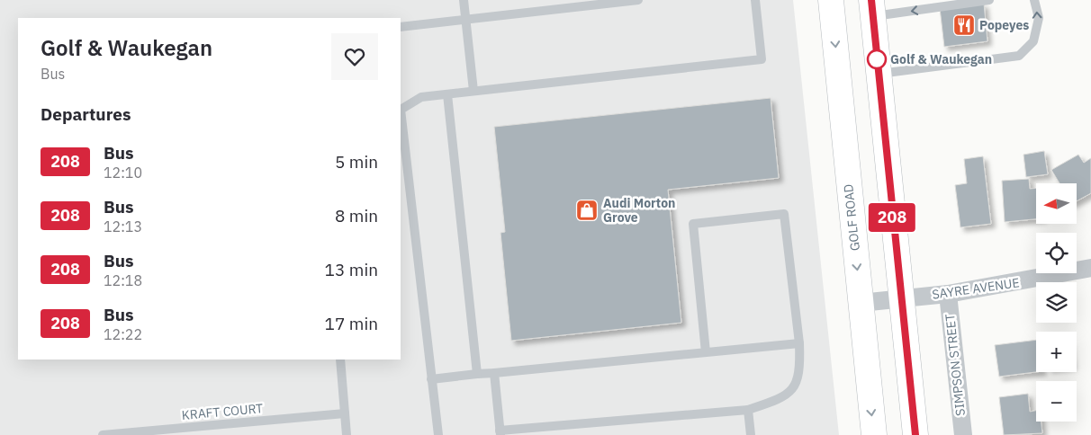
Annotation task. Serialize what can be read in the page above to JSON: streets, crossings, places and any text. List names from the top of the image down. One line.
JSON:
{"streets":{"main road":["GOLF ROAD"],"street":["SAYRE AVENUE","SIMPSON STREET"],"lane":["KRAFT COURT"]},"crossings":[["GOLF ROAD","SAYRE AVENUE"],["SAYRE AVENUE","SIMPSON STREET"]],"places":{"restaurant":["Popeyes"],"other":["Golf & Waukegan"],"shop":["Audi Morton Grove"]},"lines":["bus line 208"],"north":"left","page":{"on_map":"208","heading":[["Golf & Waukegan","Bus"],"Departures"],"list":[{"mark":"208","name":"Bus","note":"12:10","value":"5 min"},{"mark":"208","name":"Bus","note":"12:13","value":"8 min"},{"mark":"208","name":"Bus","note":"12:18","value":"13 min"},{"mark":"208","name":"Bus","note":"12:22","value":"17 min"}],"map_buttons":["+","−"]}}
